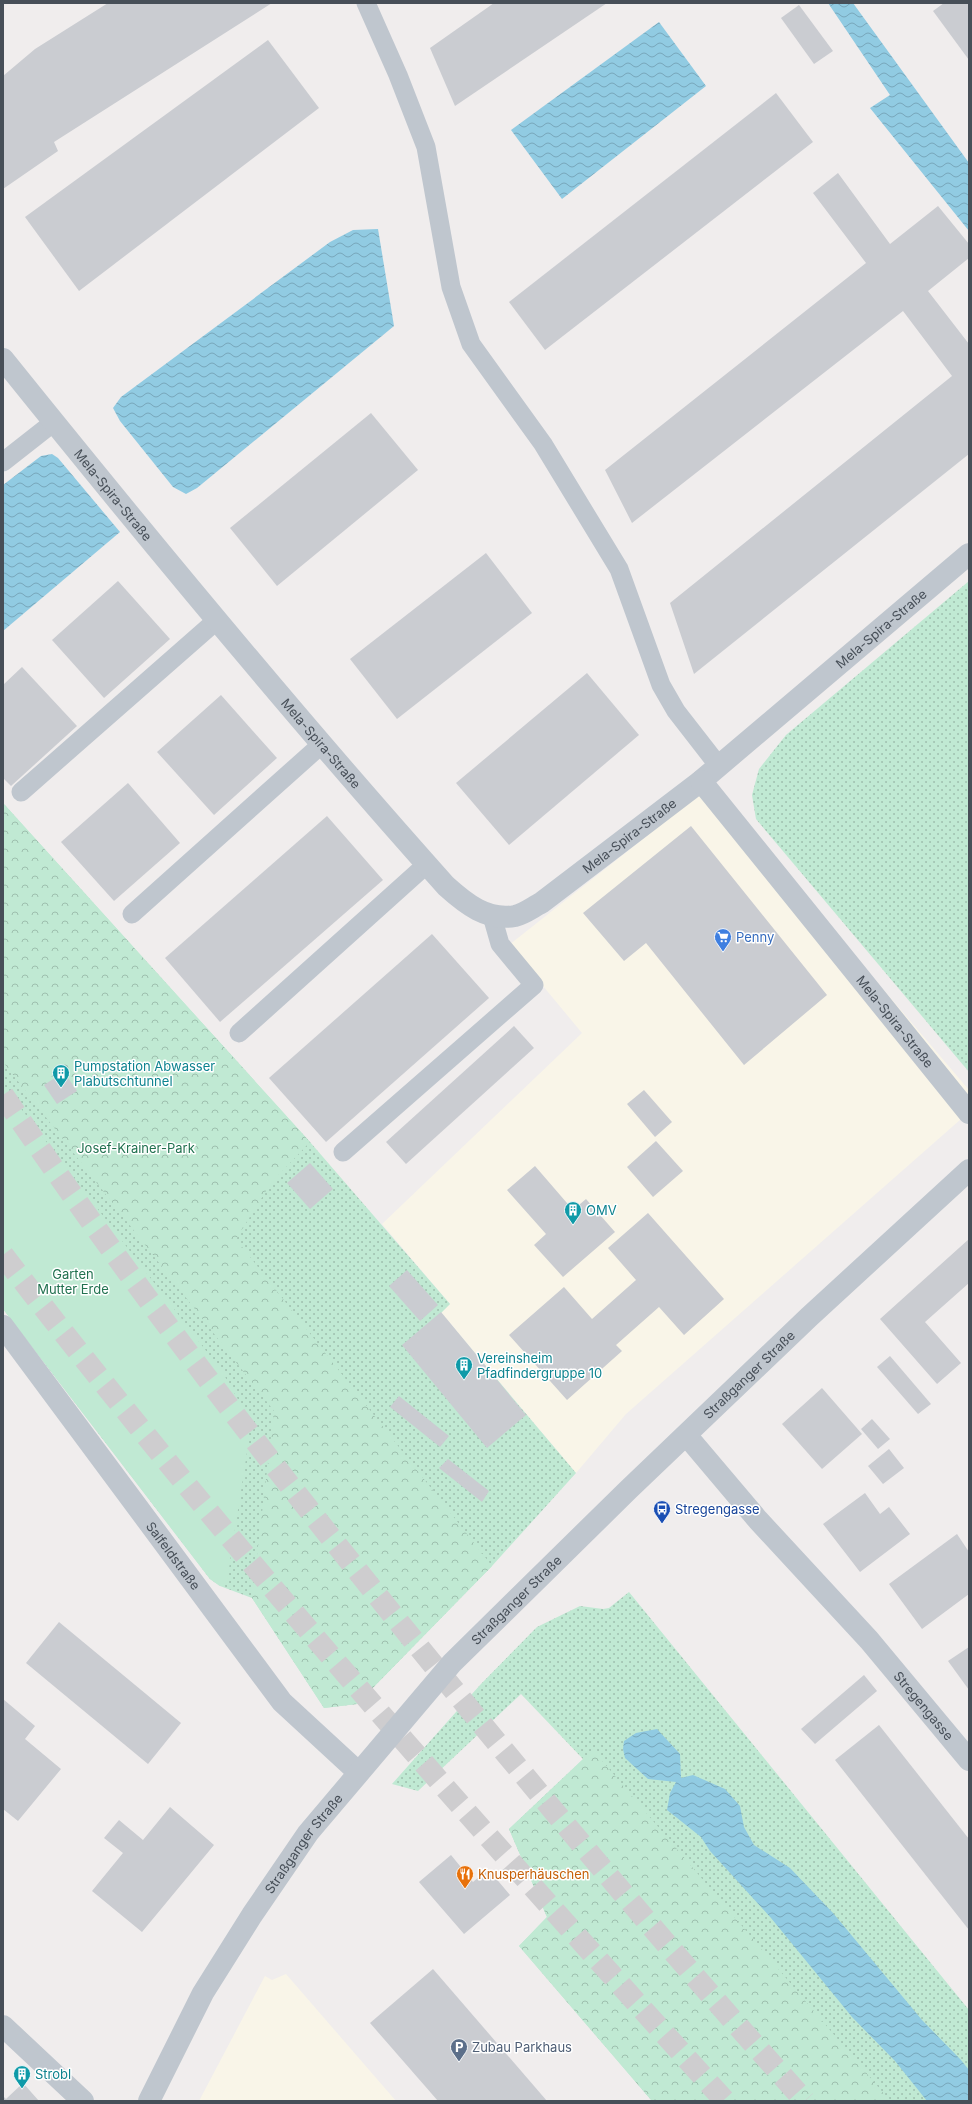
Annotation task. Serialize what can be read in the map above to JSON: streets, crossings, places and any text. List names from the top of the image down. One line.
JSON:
{"streets":{"street":["Mela-Spira-Straße","Straßganger Straße","Salfeldstraße","Stregengasse"]},"crossings":[["Straßganger Straße","Salfeldstraße"],["Straßganger Straße","Stregengasse"]],"parks":["Josef-Krainer-Park","Garten Mutter Erde"],"places":{"supermarket":["Penny"],"building":["Pumpstation Abwasser Plabutschtunnel","OMV","Vereinsheim Pfadfindergruppe 10","Strobl"],"bus stop":["Stregengasse"],"restaurant":["Knusperhäuschen"],"parking":["Zubau Parkhaus"]}}
